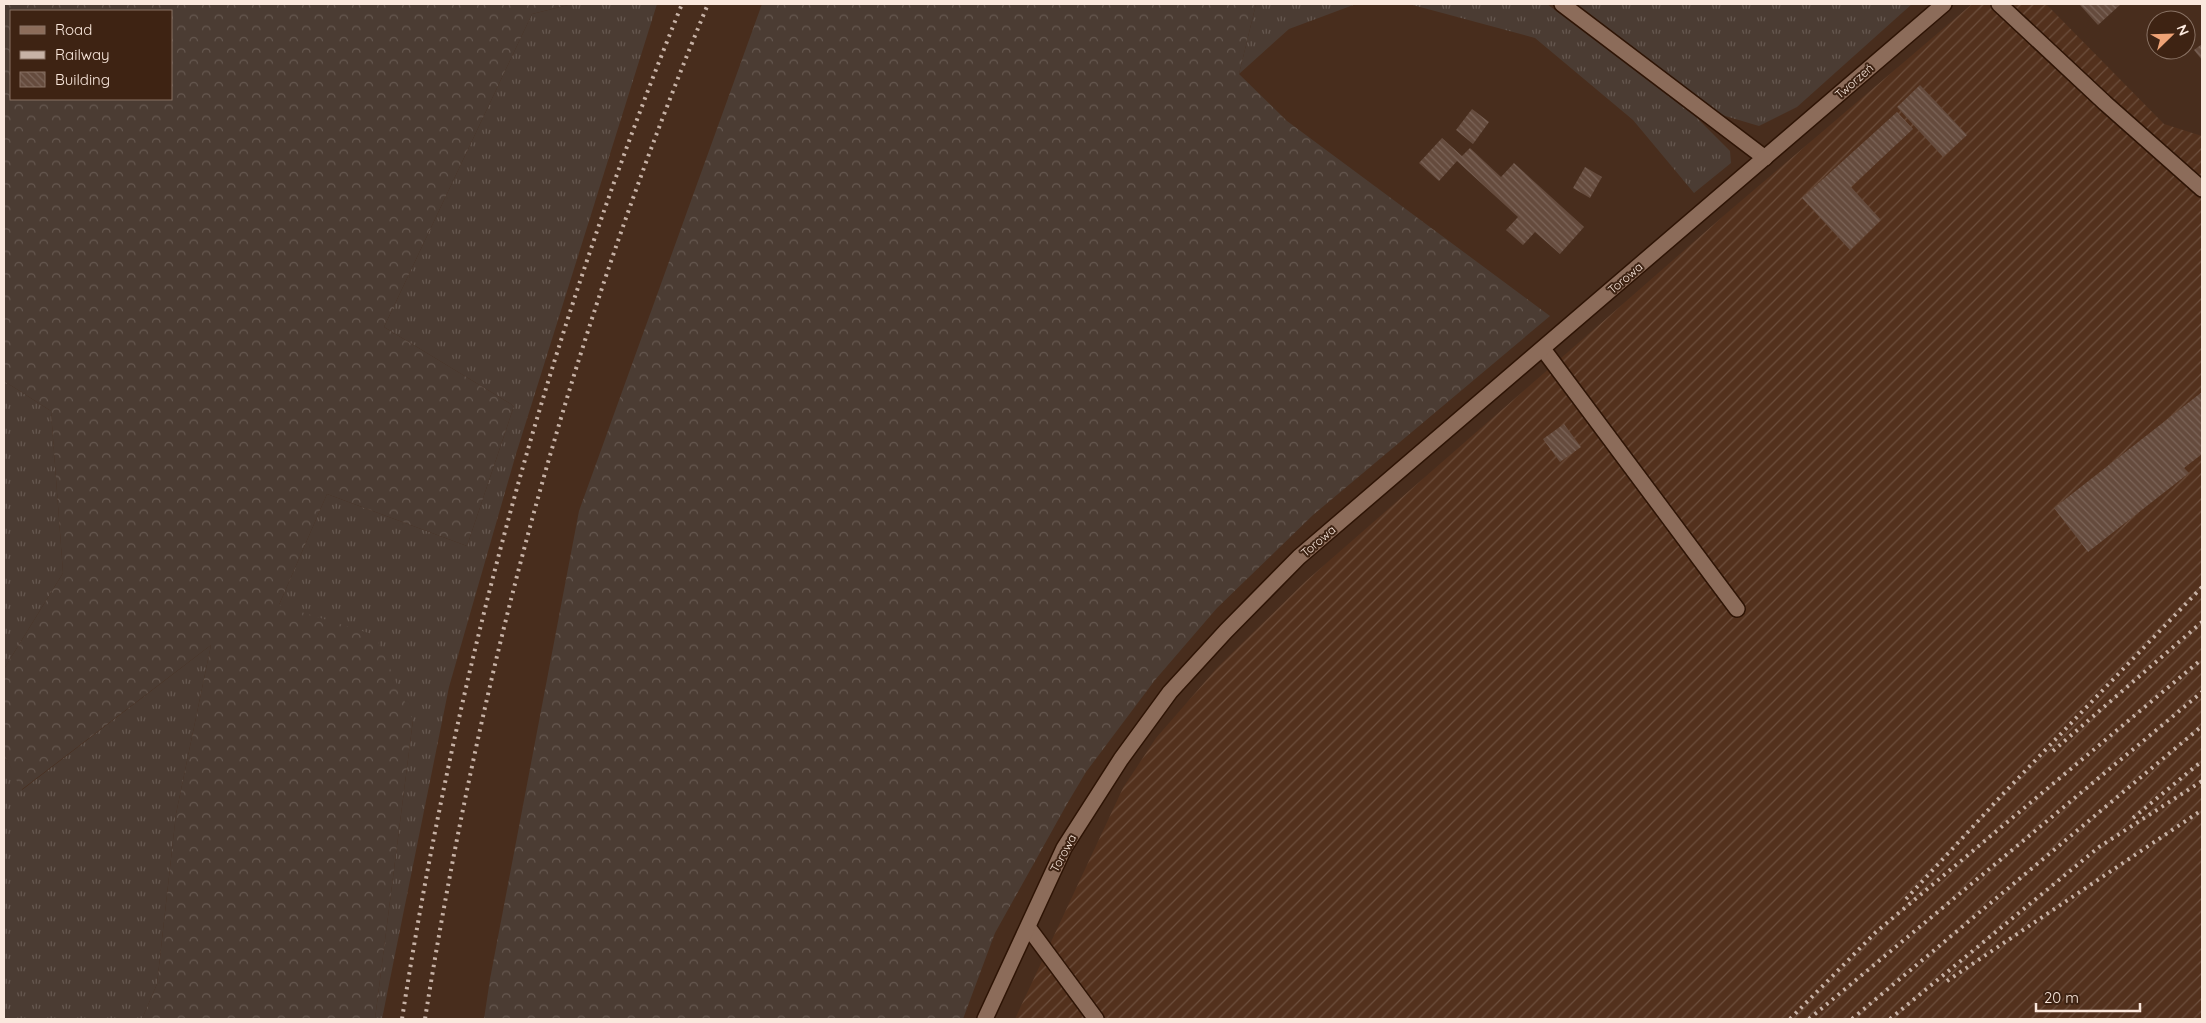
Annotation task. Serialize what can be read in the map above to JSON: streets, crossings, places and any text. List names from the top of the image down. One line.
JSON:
{"streets":{"street":["Tworzeń","Torowa"]},"crossings":[["Tworzeń","Torowa"]],"legend":["Road","Railway","Building"],"scale_bar":"20 m","north":"top right"}
